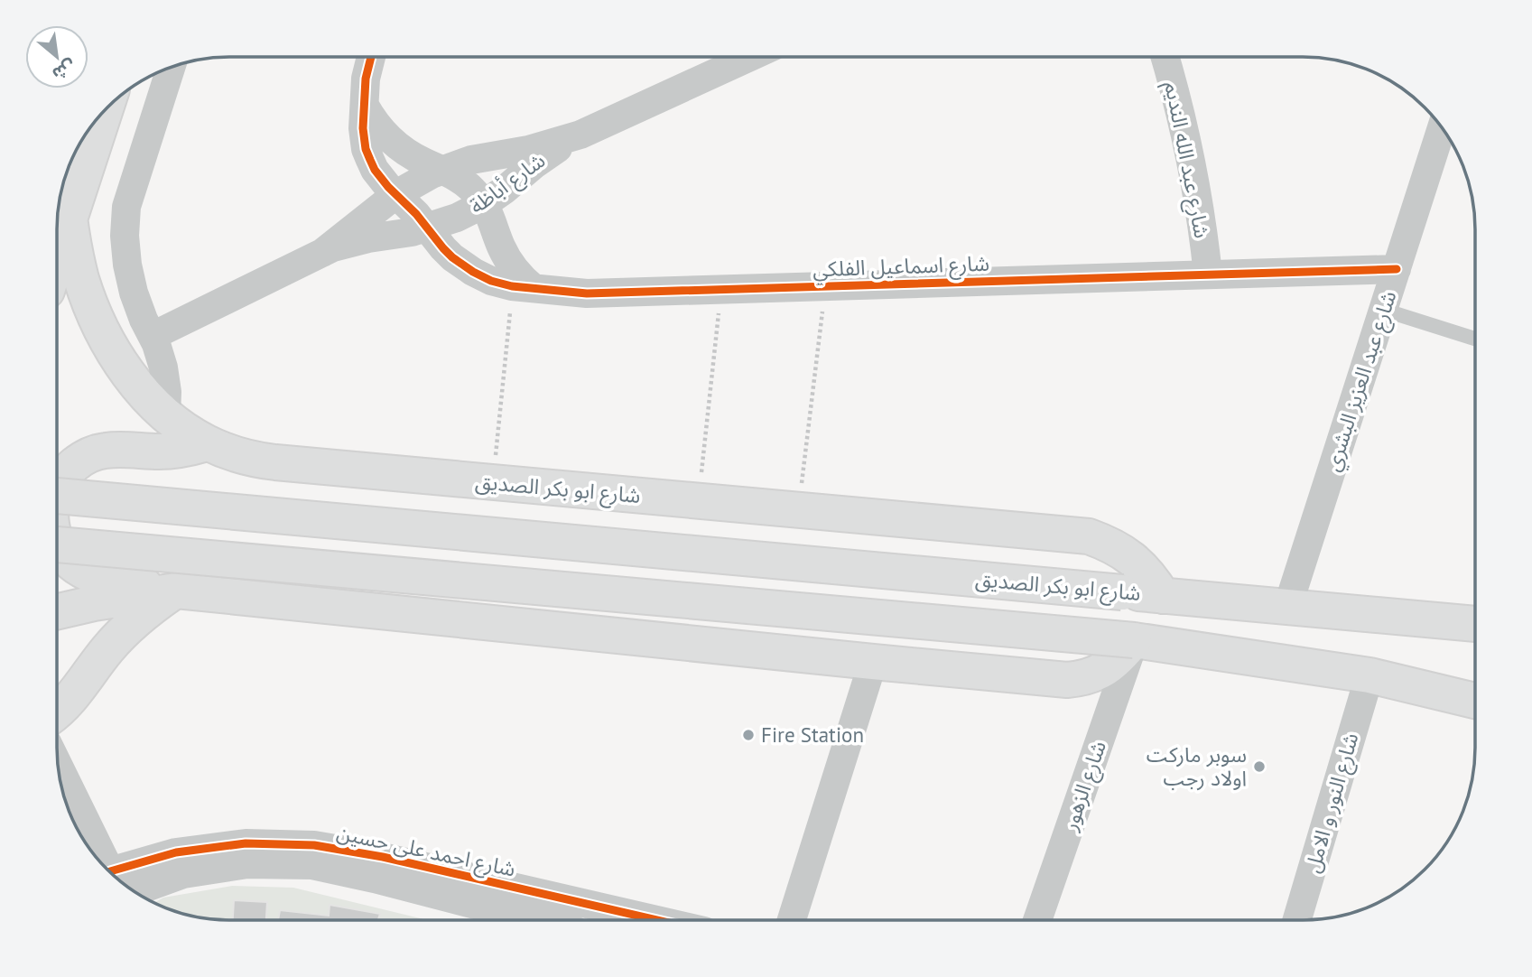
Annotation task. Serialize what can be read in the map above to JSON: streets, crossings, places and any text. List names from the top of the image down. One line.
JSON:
{"streets":{"main road":["شارع ابو بكر الصديق"],"street":["شارع عبد الله النديم","شارع أباظة","شارع اسماعيل الفلكي","شارع عبد العزيز البشري","شارع الزهور","شارع النور و الامل","شارع احمد على حسين"]},"crossings":[["شارع عبد الله النديم","شارع اسماعيل الفلكي"],["شارع أباظة","شارع اسماعيل الفلكي"],["شارع اسماعيل الفلكي","شارع عبد العزيز البشري"],["شارع عبد العزيز البشري","شارع ابو بكر الصديق"]],"places":["Fire Station","سوبر ماركت اولاد رجب"],"north":"bottom right"}
